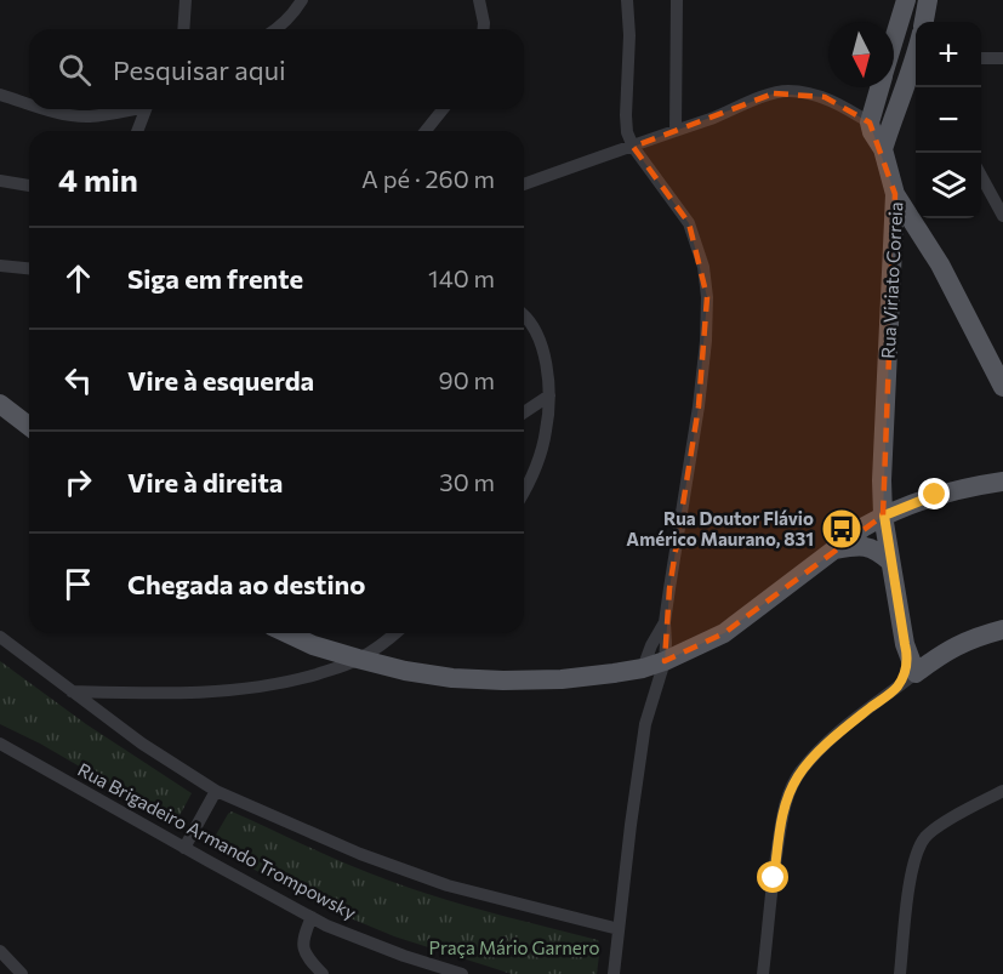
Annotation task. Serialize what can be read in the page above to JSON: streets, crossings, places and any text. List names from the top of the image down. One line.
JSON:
{"streets":{"main road":["Rua Viriato Correia"],"street":["Rua Brigadeiro Armando Trompowsky"]},"parks":["Praça Mário Garnero"],"places":{"bus stop":["Rua Doutor Flávio Américo Maurano, 831"]},"north":"bottom","page":{"map_buttons":["+","−"],"search":"Pesquisar aqui","heading":["4 min","A pé · 260 m"],"list":[["Siga em frente","140 m"],["Vire à esquerda","90 m"],["Vire à direita","30 m"],"Chegada ao destino"]}}
